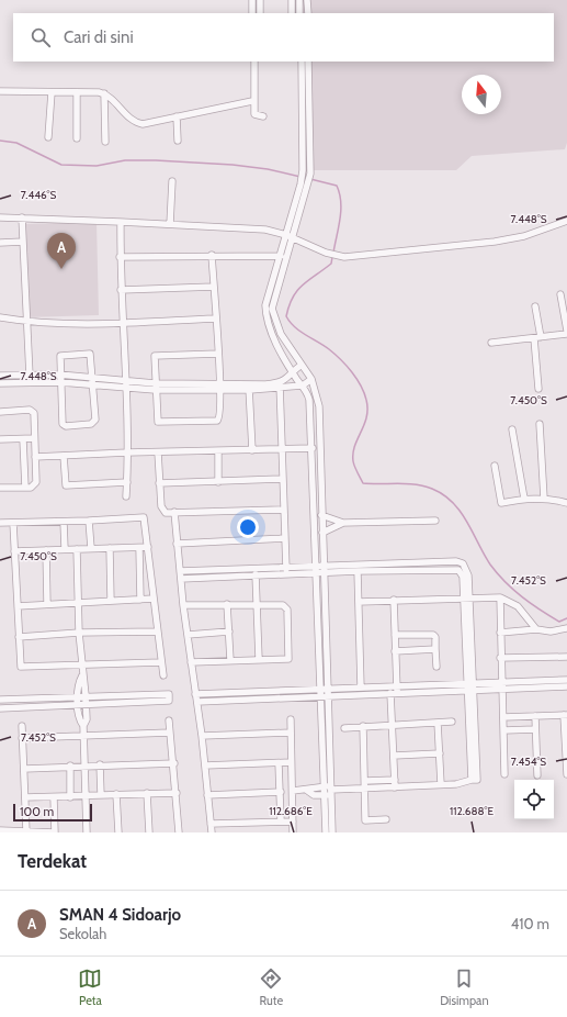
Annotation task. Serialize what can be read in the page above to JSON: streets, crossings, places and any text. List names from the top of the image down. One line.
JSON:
{"scale_bar":"100 m","north":"top","page":{"search":"Cari di sini","pins":"A","scale":"100 m","heading":"Terdekat","list":[{"mark":"A","name":"SMAN 4 Sidoarjo","note":"Sekolah","value":"410 m"}],"nav":["Peta","Rute","Disimpan"]},"coordinates":["7.446°S","7.448°S","7.450°S","7.452°S","7.454°S","112.686°E","112.688°E"]}
